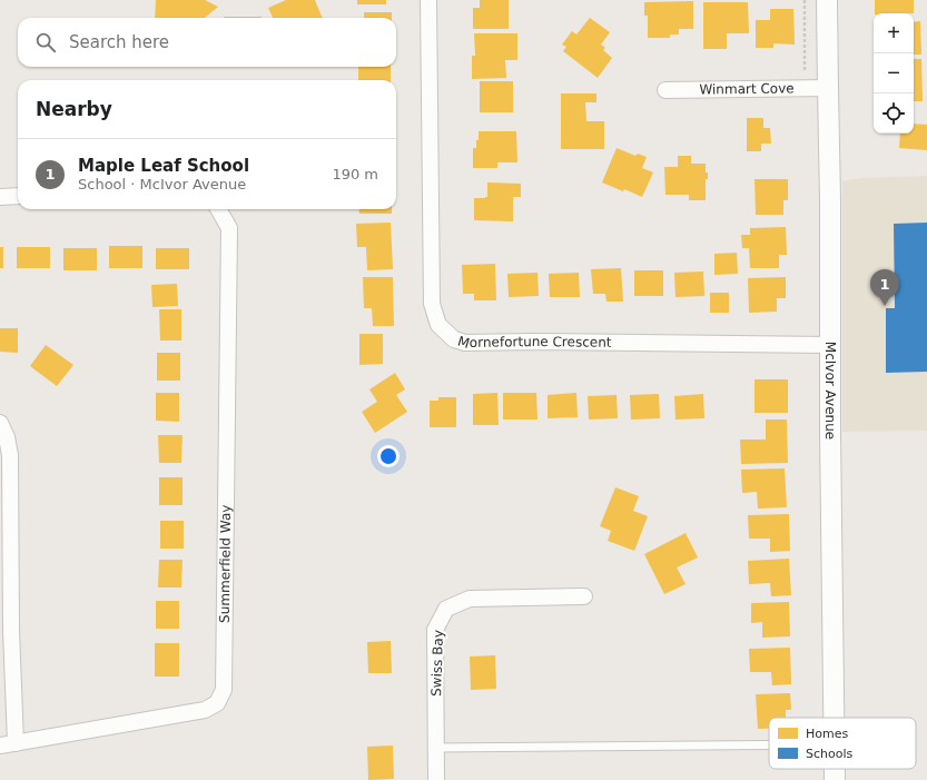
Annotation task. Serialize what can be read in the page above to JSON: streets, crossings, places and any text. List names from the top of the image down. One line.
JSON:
{"streets":{"street":["Winmart Cove","Mornefortune Crescent","McIvor Avenue","Summerfield Way","Swiss Bay"]},"crossings":[["Winmart Cove","McIvor Avenue"],["Mornefortune Crescent","McIvor Avenue"]],"legend":["Homes","Schools"],"page":{"map_buttons":["+","−"],"search":"Search here","heading":"Nearby","list":[{"mark":"1","name":"Maple Leaf School","note":"School · McIvor Avenue","value":"190 m"}],"pins":"1"}}
